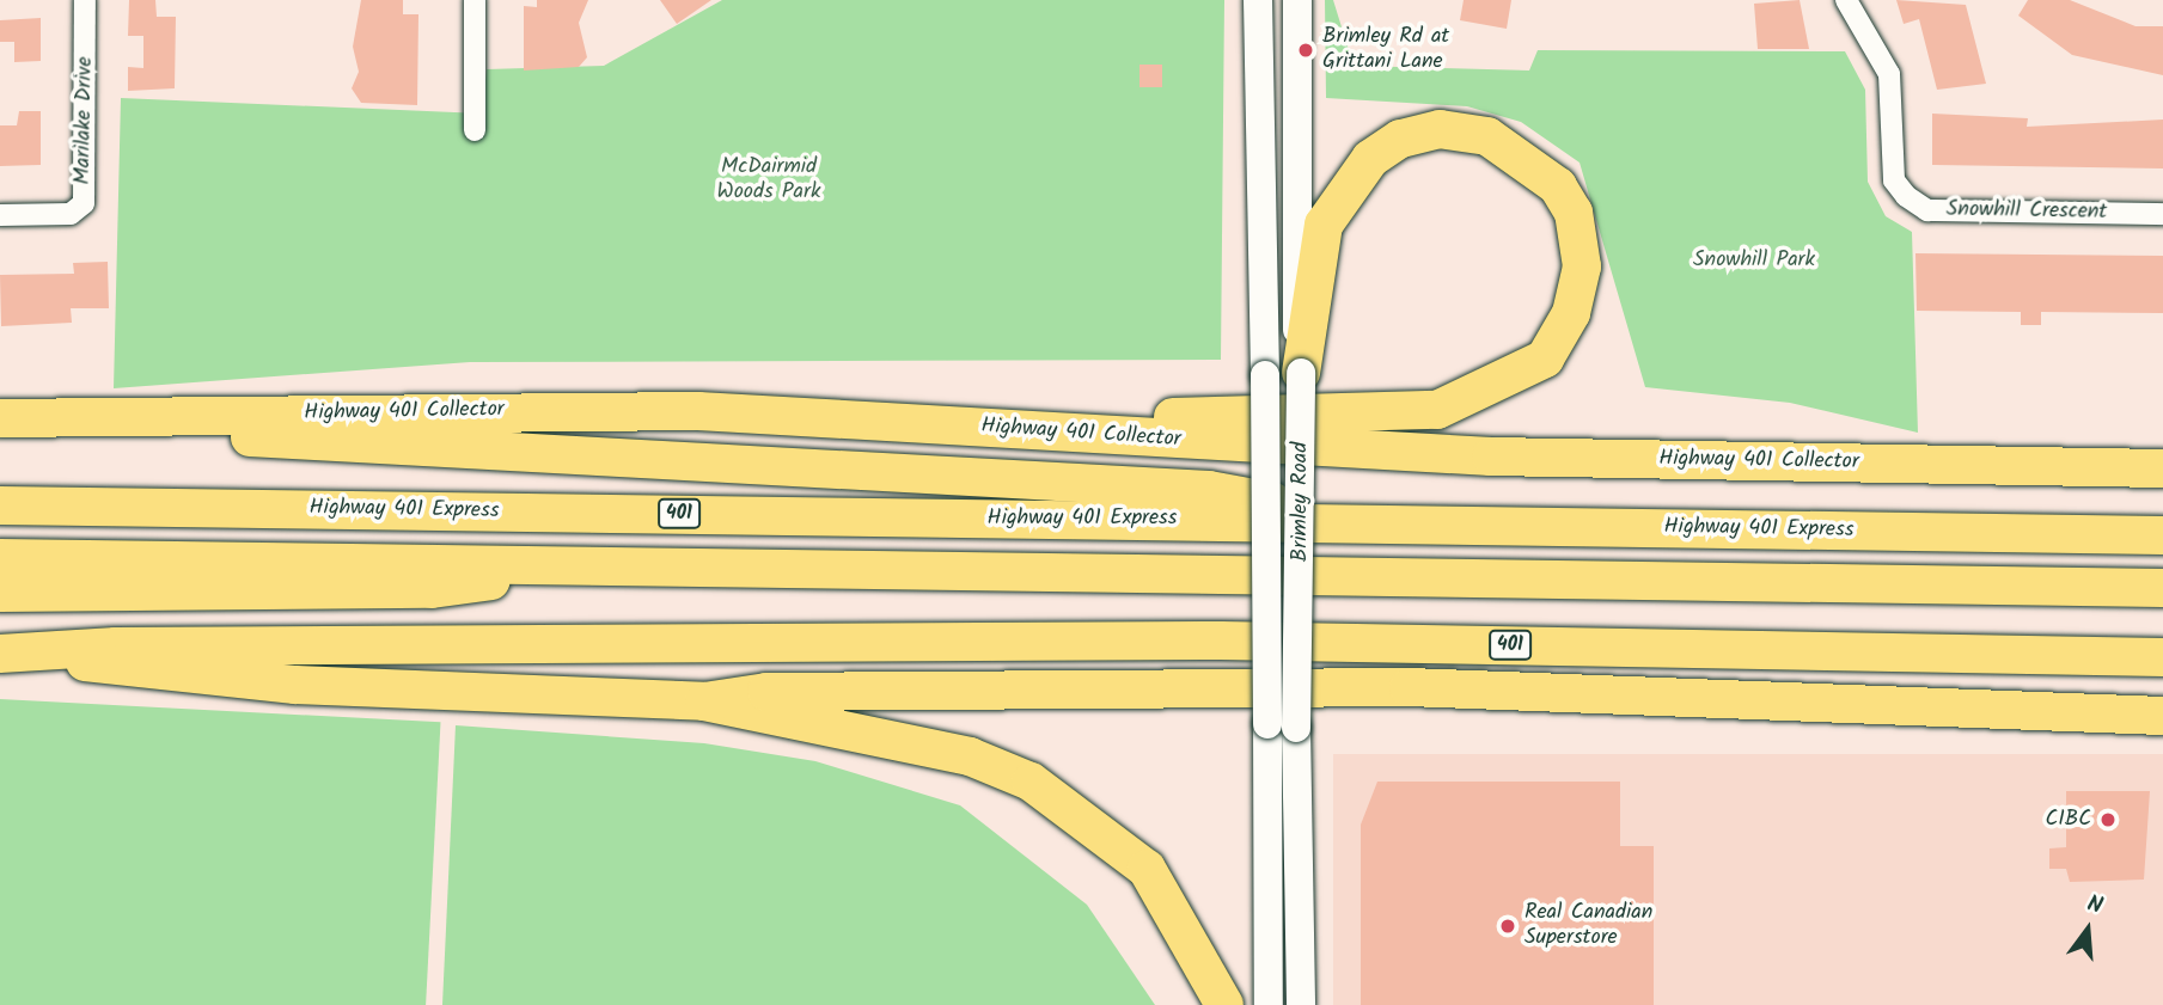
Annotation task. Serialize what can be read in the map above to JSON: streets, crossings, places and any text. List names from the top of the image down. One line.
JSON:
{"streets":{"highway":["Highway 401 Collector","Highway 401 Express","401"],"main road":["Brimley Road"],"street":["Marilake Drive","Snowhill Crescent"]},"parks":["McDairmid Woods Park","Snowhill Park"],"places":["Brimley Rd at Grittani Lane","CIBC","Real Canadian Superstore"],"north":"top"}
